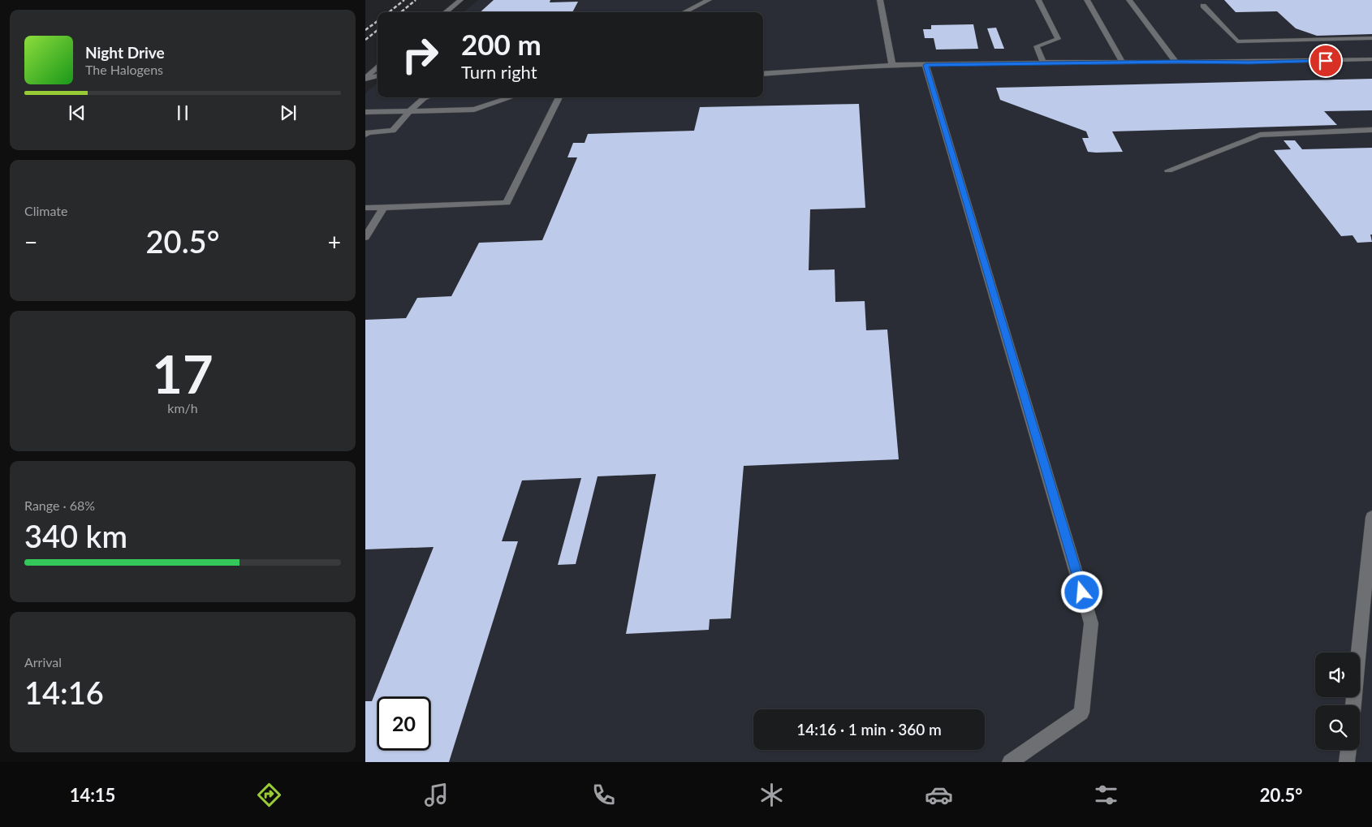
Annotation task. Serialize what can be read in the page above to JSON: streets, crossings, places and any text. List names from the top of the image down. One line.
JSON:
{"page":{"turn":["200 m","Turn right"],"song":["Night Drive","The Halogens"],"tile":["Climate",["17","km/h"],["Range · 68%","340 km"],["Arrival","14:16"]],"heat":["−","20.5°","+"],"limit":"20","trip":"14:16 · 1 min · 360 m","tabs":["14:15","20.5°"]}}
